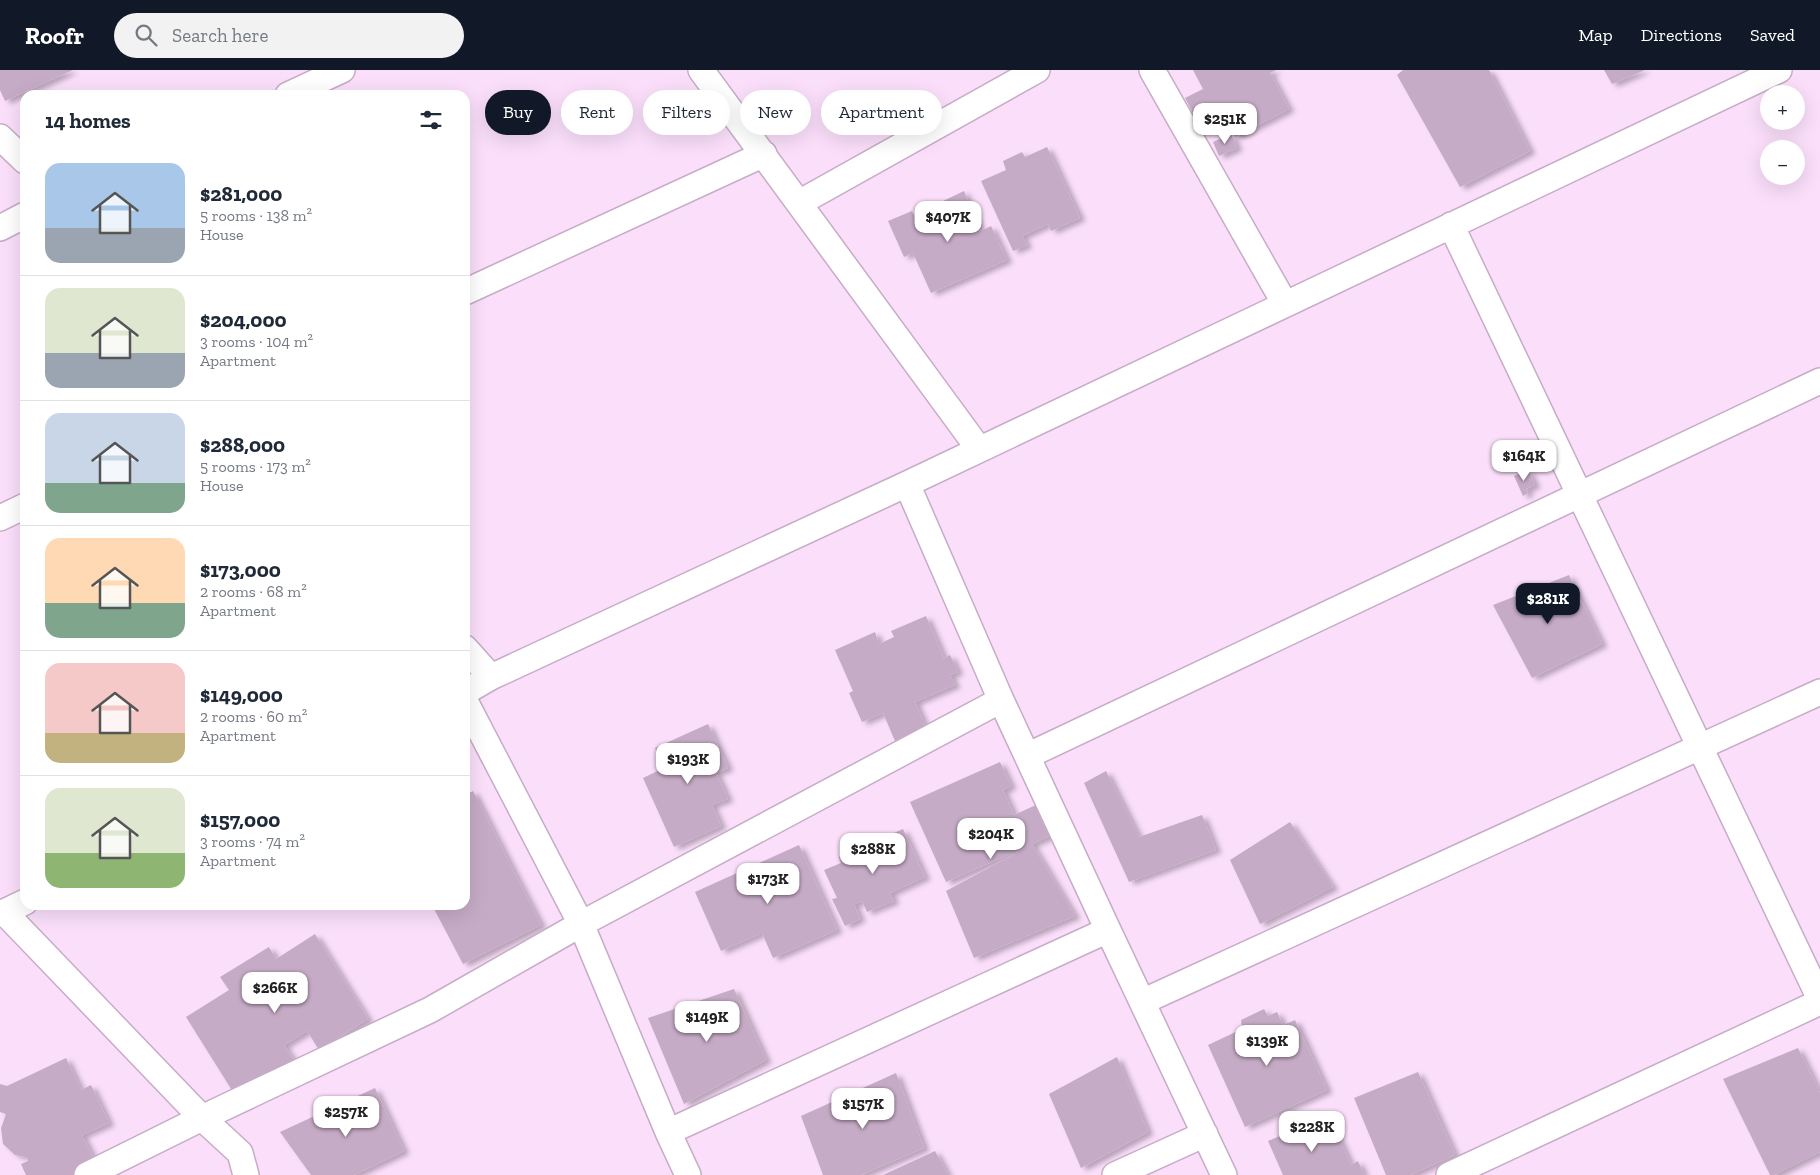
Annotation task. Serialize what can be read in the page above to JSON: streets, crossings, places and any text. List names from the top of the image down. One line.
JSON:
{"page":{"header":"Roofr","search":"Search here","nav":["Map","Directions","Saved"],"map_buttons":["+","−"],"chip":["Buy","Rent","Filters","New","Apartment"],"heading":"14 homes","price":["$251K","$407K","$164K","$281K","$193K","$204K","$288K","$173K","$266K","$149K","$139K","$157K","$257K","$228K"],"list":[{"name":"$281,000","note":"5 rooms · 138 m² · House"},{"name":"$204,000","note":"3 rooms · 104 m² · Apartment"},{"name":"$288,000","note":"5 rooms · 173 m² · House"},{"name":"$173,000","note":"2 rooms · 68 m² · Apartment"},{"name":"$149,000","note":"2 rooms · 60 m² · Apartment"},{"name":"$157,000","note":"3 rooms · 74 m² · Apartment"}]}}
